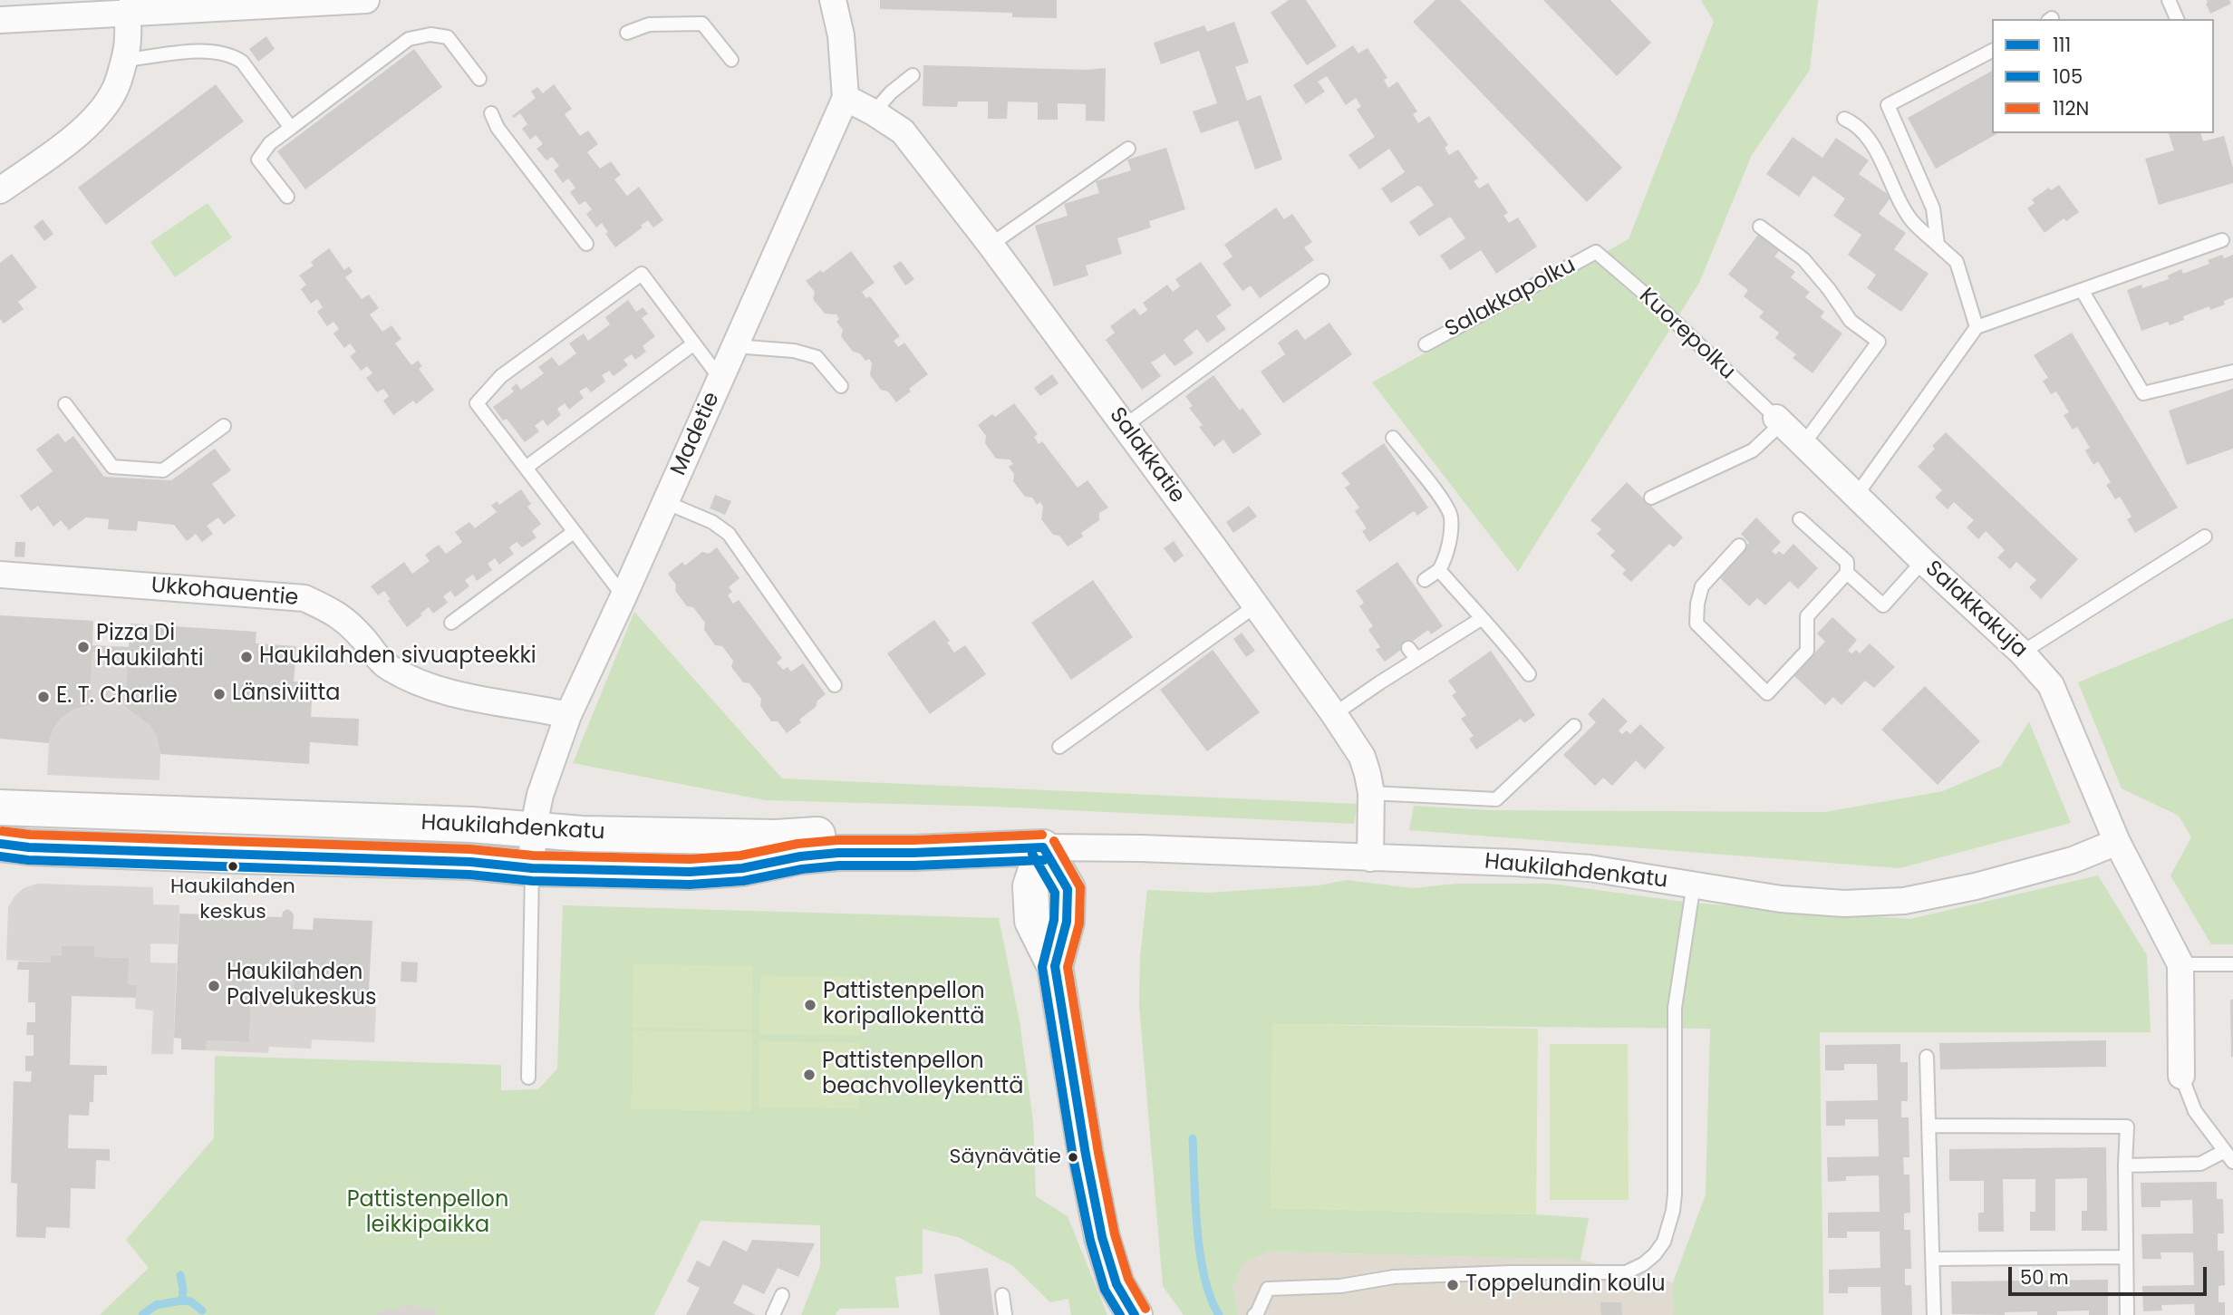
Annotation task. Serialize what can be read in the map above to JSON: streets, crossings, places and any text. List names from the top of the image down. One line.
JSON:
{"streets":{"main road":["Haukilahdenkatu"],"street":["Madetie","Salakkatie","Ukkohauentie","Salakkakuja"],"lane":["Salakkapolku","Kuorepolku"]},"crossings":[["Salakkapolku","Kuorepolku"],["Kuorepolku","Salakkakuja"],["Madetie","Salakkatie"],["Madetie","Ukkohauentie"],["Madetie","Haukilahdenkatu"],["Salakkatie","Haukilahdenkatu"],["Salakkakuja","Haukilahdenkatu"]],"parks":["Pattistenpellon leikkipaikka"],"places":["Pizza Di Haukilahti","Haukilahden sivuapteekki","Länsiviitta","E. T. Charlie","Haukilahden keskus","Haukilahden Palvelukeskus","Pattistenpellon koripallokenttä","Pattistenpellon beachvolleykenttä","Säynävätie","Toppelundin koulu"],"lines":["transit line 112N","transit line 111","transit line 105"],"legend":["111","105","112N"],"scale_bar":"50 m"}
